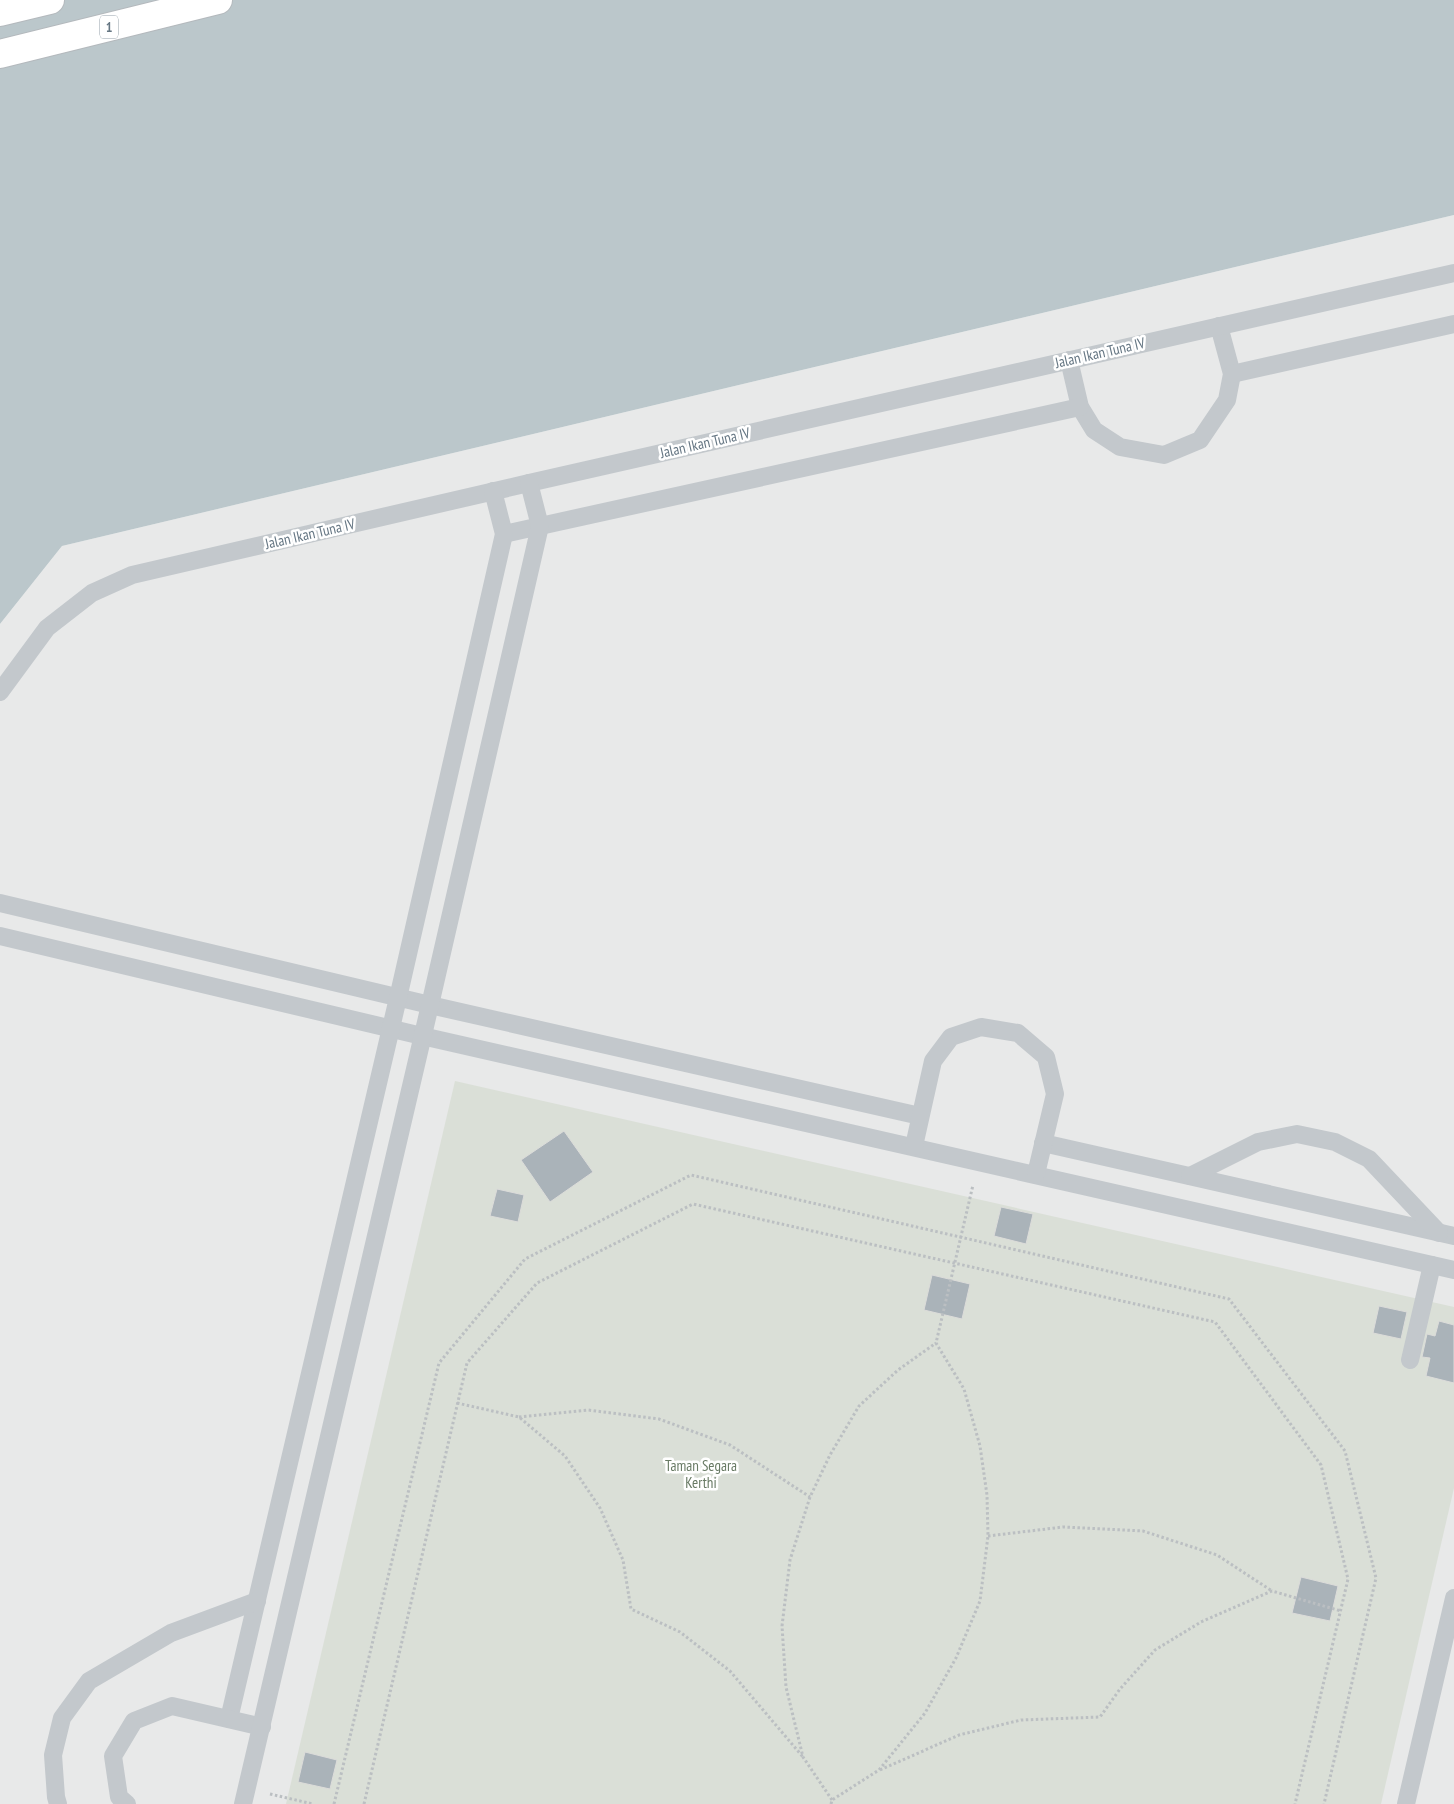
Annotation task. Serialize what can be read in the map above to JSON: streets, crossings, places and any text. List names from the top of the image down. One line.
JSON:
{"streets":{"highway":["1"],"lane":["Jalan Ikan Tuna IV"]},"parks":["Taman Segara Kerthi"]}
